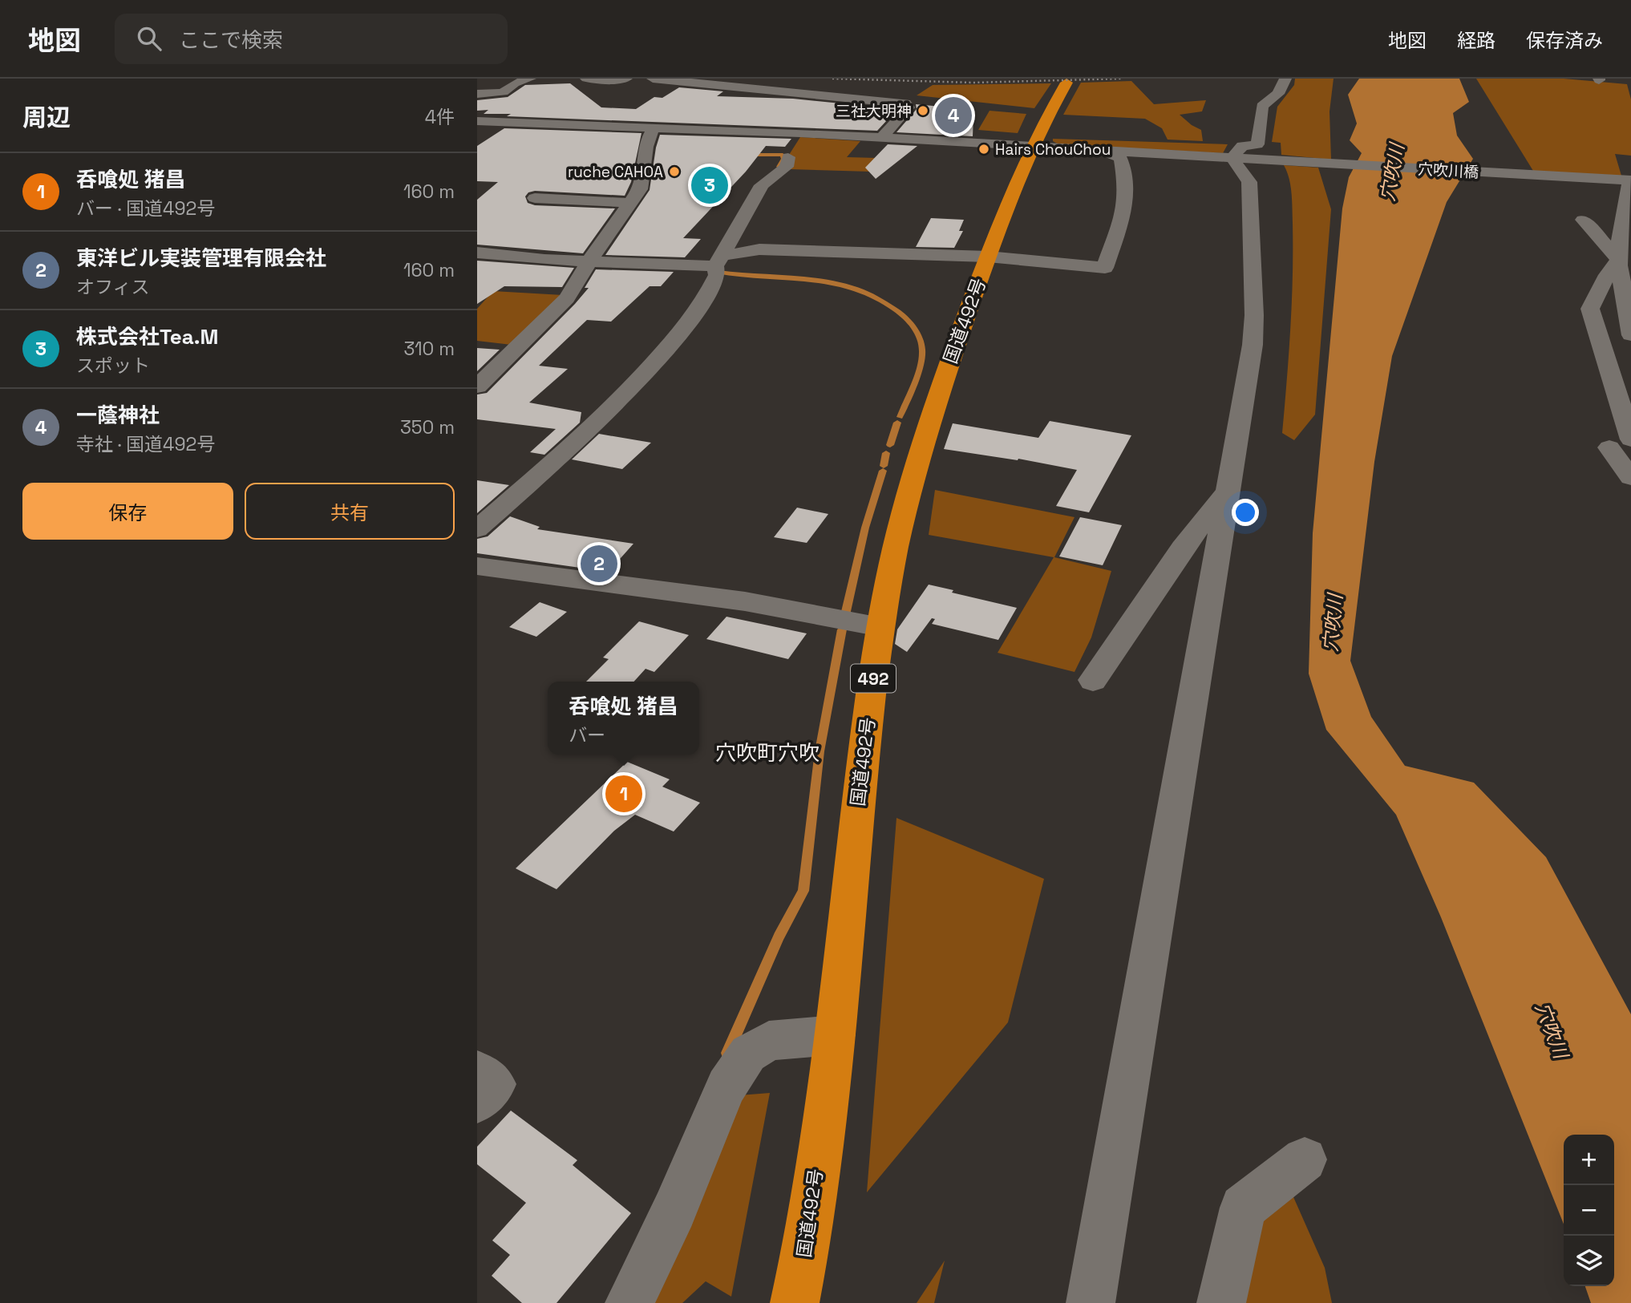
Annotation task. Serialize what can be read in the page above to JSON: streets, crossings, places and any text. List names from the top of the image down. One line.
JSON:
{"streets":{"highway":["国道492号","492"],"street":["穴吹川橋"]},"crossings":[["穴吹川橋","国道492号"]],"districts":["穴吹町穴吹"],"water":["穴吹川"],"places":["三社大明神","Hairs ChouChou","ruche CAHOA"],"page":{"header":"地図","search":"ここで検索","nav":["地図","経路","保存済み"],"heading":["周辺","4件"],"pins":["4","3","2","1"],"list":[{"mark":"1","name":"呑喰処 猪昌","note":"バー · 国道492号","value":"160 m"},{"mark":"2","name":"東洋ビル実装管理有限会社","note":"オフィス","value":"160 m"},{"mark":"3","name":"株式会社Tea.M","note":"スポット","value":"310 m"},{"mark":"4","name":"一蔭神社","note":"寺社 · 国道492号","value":"350 m"}],"buttons":["保存","共有"],"popup":["呑喰処 猪昌","バー"],"map_buttons":["+","−"]}}
